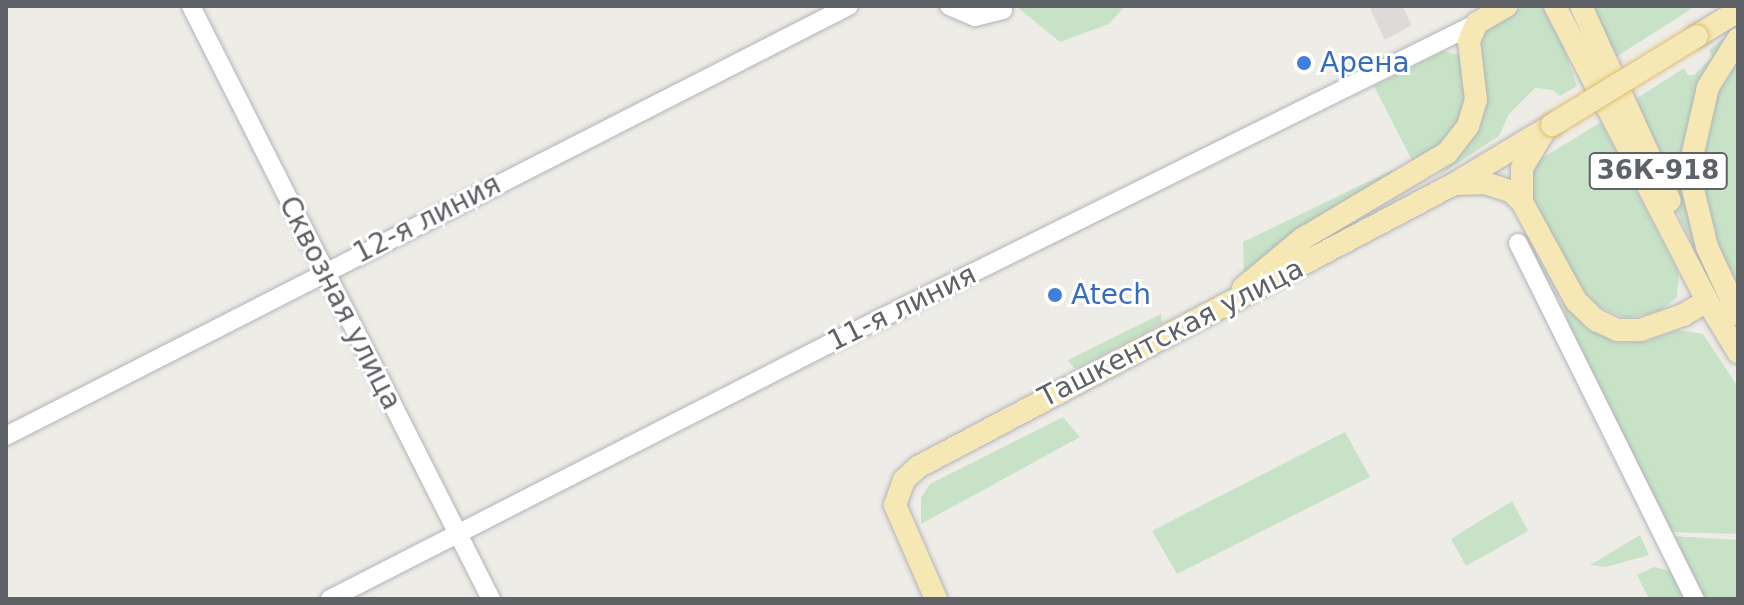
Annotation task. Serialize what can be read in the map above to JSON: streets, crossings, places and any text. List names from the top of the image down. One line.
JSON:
{"streets":{"main road":["36К-918","Ташкентская улица"],"street":["12-я линия","Сквозная улица","11-я линия"]},"crossings":[["12-я линия","Сквозная улица"],["Сквозная улица","11-я линия"]],"places":["Арена","Atech"]}
